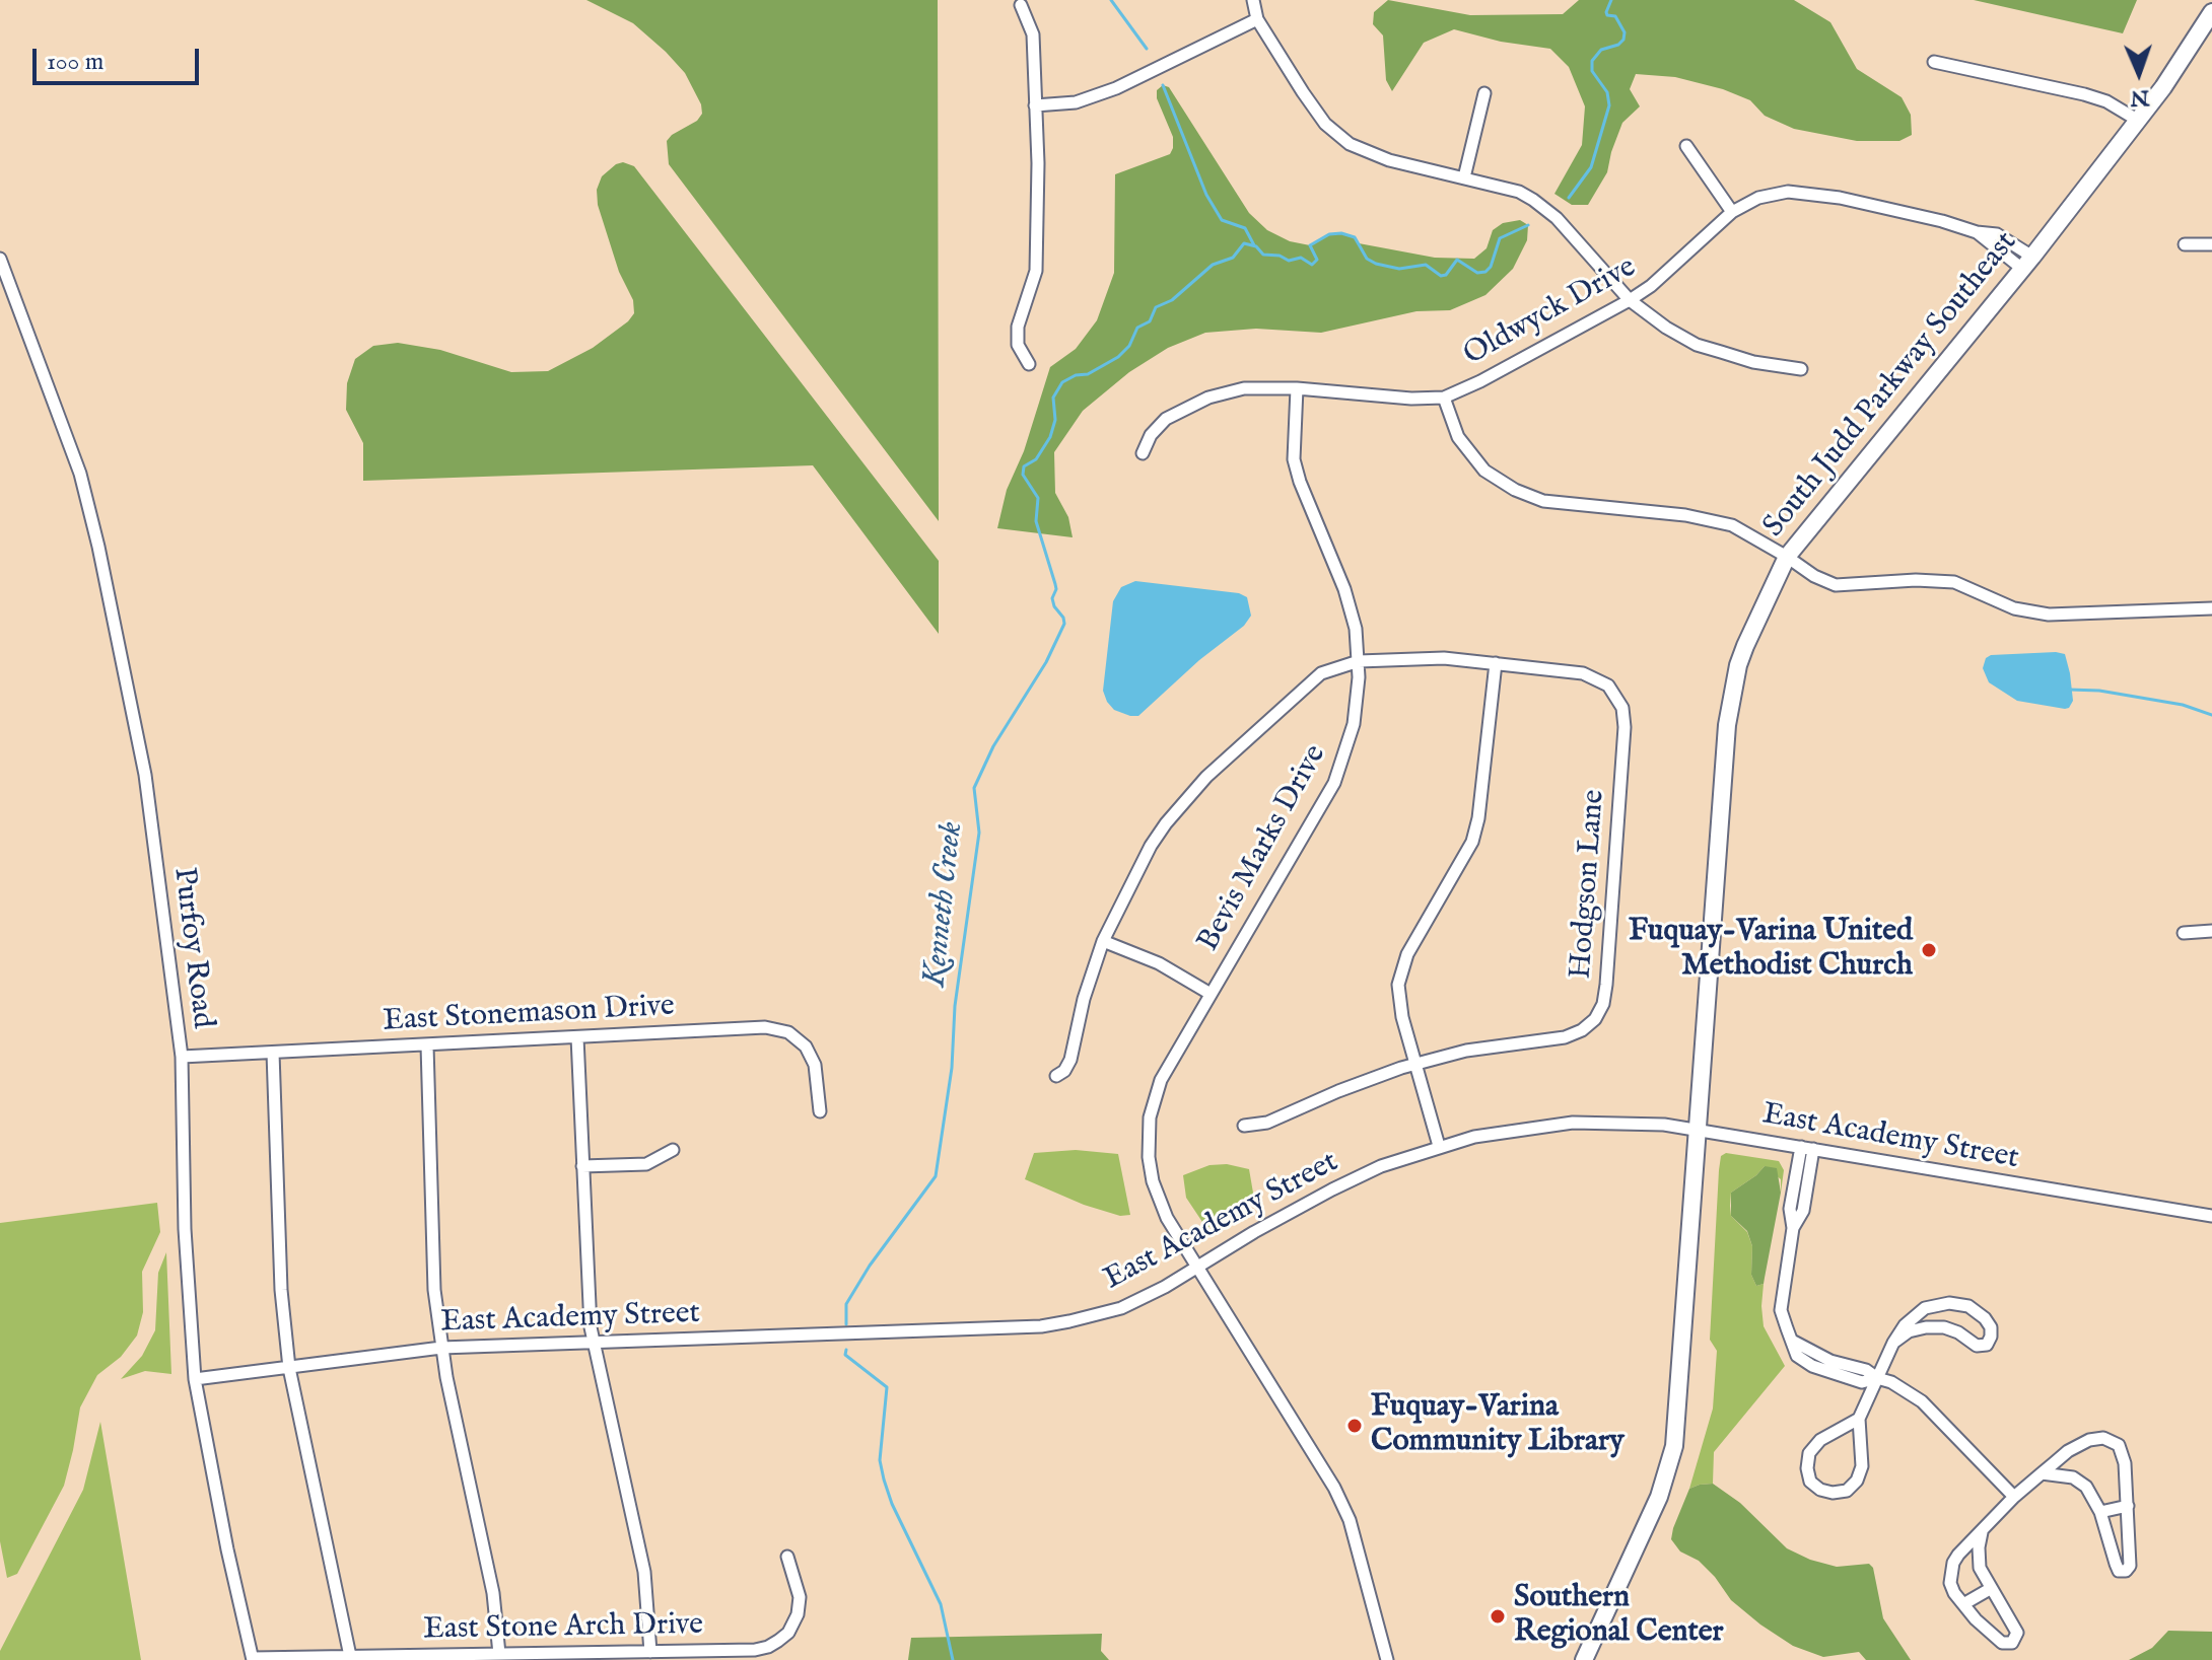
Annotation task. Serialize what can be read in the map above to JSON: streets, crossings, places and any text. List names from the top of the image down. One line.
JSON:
{"streets":{"highway":["South Judd Parkway Southeast"],"street":["Oldwyck Drive","Bevis Marks Drive","Hodgson Lane","Purfoy Road","East Stonemason Drive","East Academy Street","East Stone Arch Drive"]},"crossings":[["Oldwyck Drive","South Judd Parkway Southeast"],["Oldwyck Drive","Bevis Marks Drive"],["South Judd Parkway Southeast","East Academy Street"],["Bevis Marks Drive","Hodgson Lane"],["Bevis Marks Drive","East Academy Street"],["Purfoy Road","East Stonemason Drive"],["Purfoy Road","East Academy Street"],["Purfoy Road","East Stone Arch Drive"]],"water":["Kenneth Creek"],"places":["Fuquay-Varina United Methodist Church","Fuquay-Varina Community Library","Southern Regional Center"],"scale_bar":"100 m","north":"bottom"}
